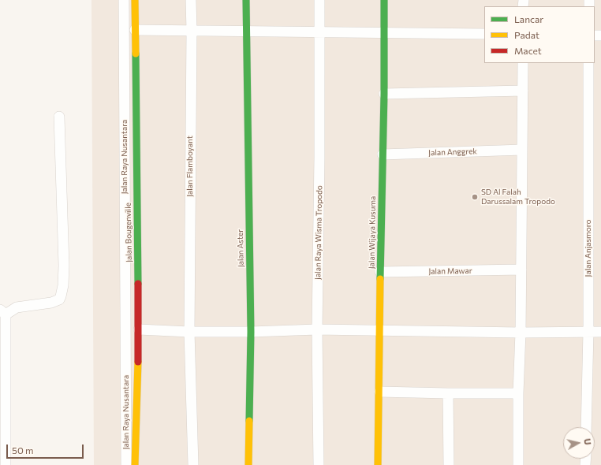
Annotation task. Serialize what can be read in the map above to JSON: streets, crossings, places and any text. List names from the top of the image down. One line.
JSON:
{"streets":{"street":["Jalan Anggrek","Jalan Raya Nusantara","Jalan Flamboyant","Jalan Bougenville","Jalan Raya Wisma Tropodo","Jalan Wijaya Kusuma","Jalan Aster","Jalan Anjasmoro","Jalan Mawar"]},"crossings":[["Jalan Anggrek","Jalan Wijaya Kusuma"],["Jalan Wijaya Kusuma","Jalan Mawar"]],"places":["SD Al Falah Darussalam Tropodo"],"legend":["Lancar","Padat","Macet"],"scale_bar":"50 m","north":"right"}
